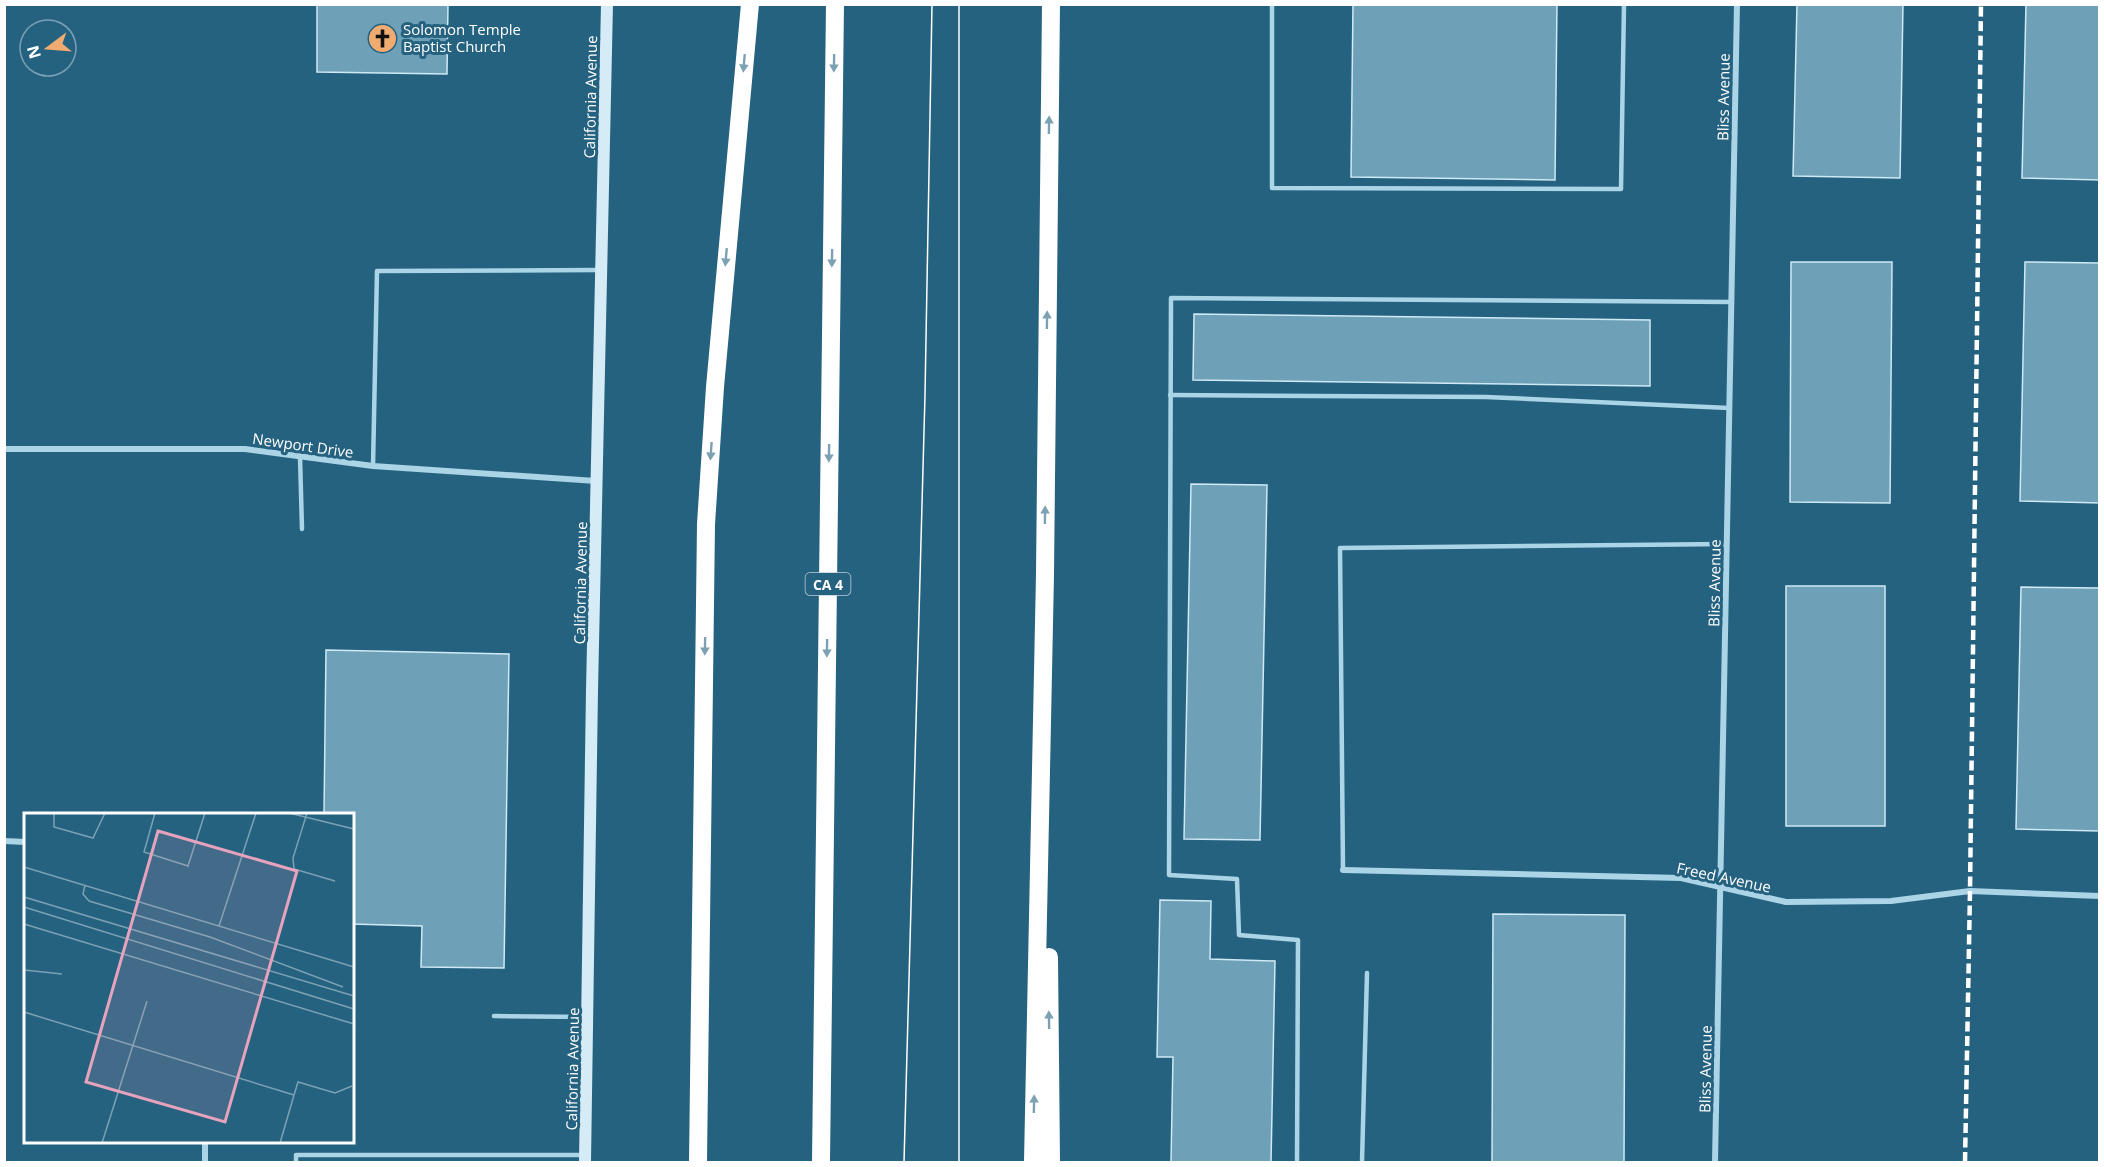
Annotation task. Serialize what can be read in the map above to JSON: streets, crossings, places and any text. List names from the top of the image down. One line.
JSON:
{"streets":{"highway":["CA 4"],"main road":["California Avenue"],"street":["Bliss Avenue","Newport Drive","Freed Avenue"]},"crossings":[["California Avenue","Newport Drive"],["Bliss Avenue","Freed Avenue"]],"places":{"church":["Solomon Temple Baptist Church"]},"north":"left"}
